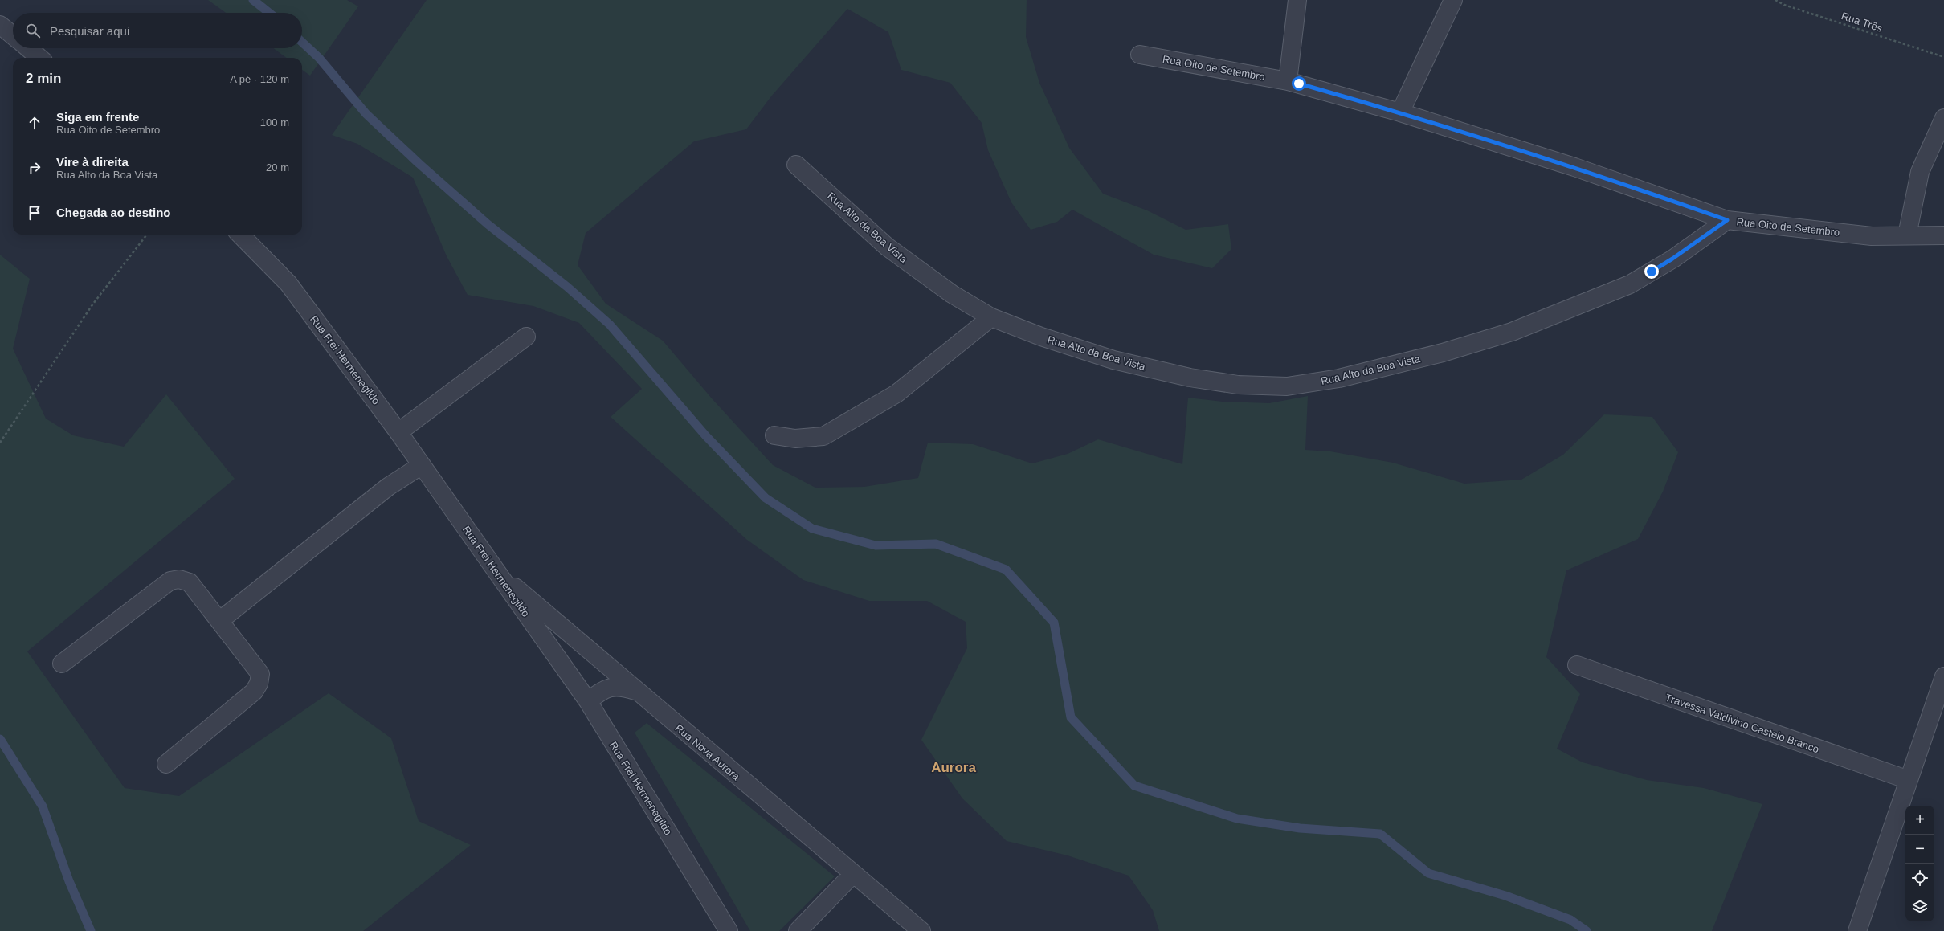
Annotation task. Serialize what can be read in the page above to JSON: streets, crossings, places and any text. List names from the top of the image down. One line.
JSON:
{"streets":{"street":["Rua Oito de Setembro","Rua Alto da Boa Vista","Rua Frei Hermenegildo","Travessa Valdívino Castelo Branco","Rua Nova Aurora"],"path":["Rua Três"]},"crossings":[["Rua Oito de Setembro","Rua Alto da Boa Vista"],["Rua Frei Hermenegildo","Rua Nova Aurora"]],"districts":["Aurora"],"page":{"search":"Pesquisar aqui","heading":["2 min","A pé · 120 m"],"list":[["Siga em frente","Rua Oito de Setembro","100 m"],["Vire à direita","Rua Alto da Boa Vista","20 m"],"Chegada ao destino"],"map_buttons":["+","−"]}}
